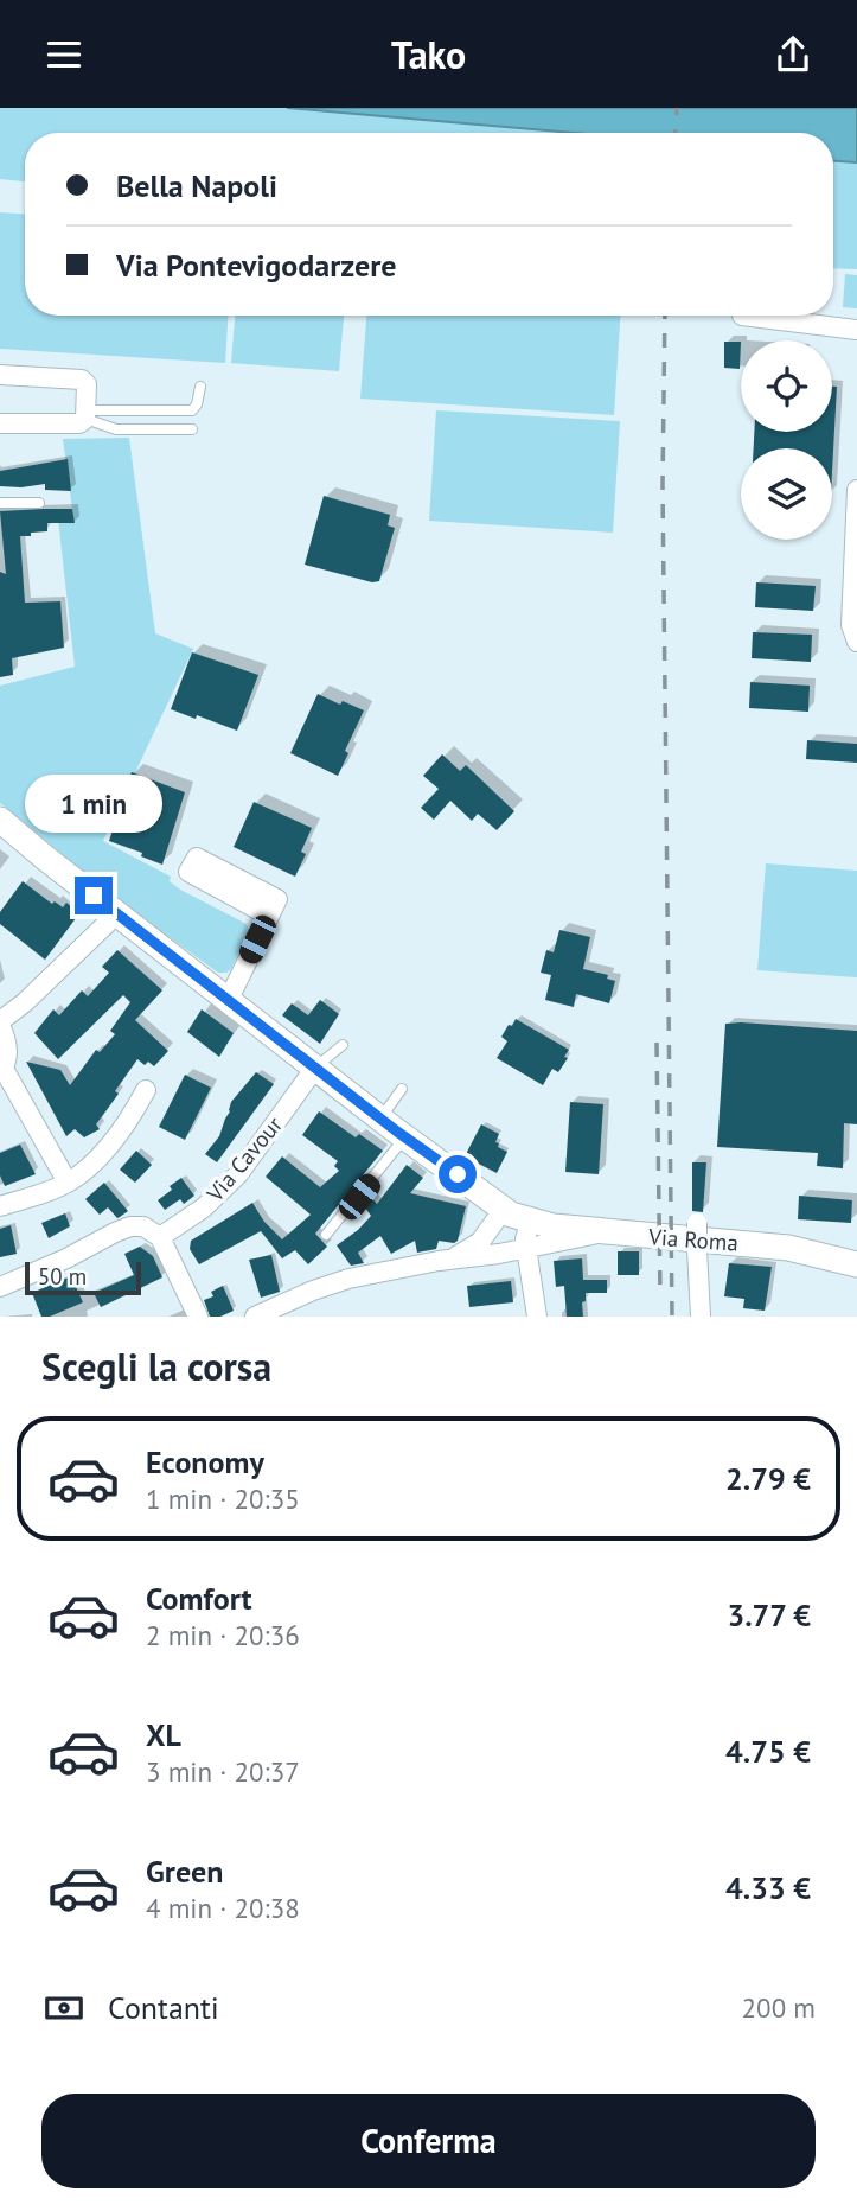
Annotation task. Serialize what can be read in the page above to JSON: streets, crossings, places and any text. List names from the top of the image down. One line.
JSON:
{"streets":{"main road":["Via Roma"],"street":["Via Cavour"]},"crossings":[["Via Cavour","Via Roma"]],"scale_bar":"50 m","page":{"header":"Tako","banner":["Bella Napoli","Via Pontevigodarzere"],"bubble":"1 min","scale":"50 m","heading":"Scegli la corsa","list":[{"name":"Economy","note":"1 min · 20:35","value":"2.79 €"},{"name":"Comfort","note":"2 min · 20:36","value":"3.77 €"},{"name":"XL","note":"3 min · 20:37","value":"4.75 €"},{"name":"Green","note":"4 min · 20:38","value":"4.33 €"}],"pay":["Contanti","200 m"],"buttons":"Conferma"}}
